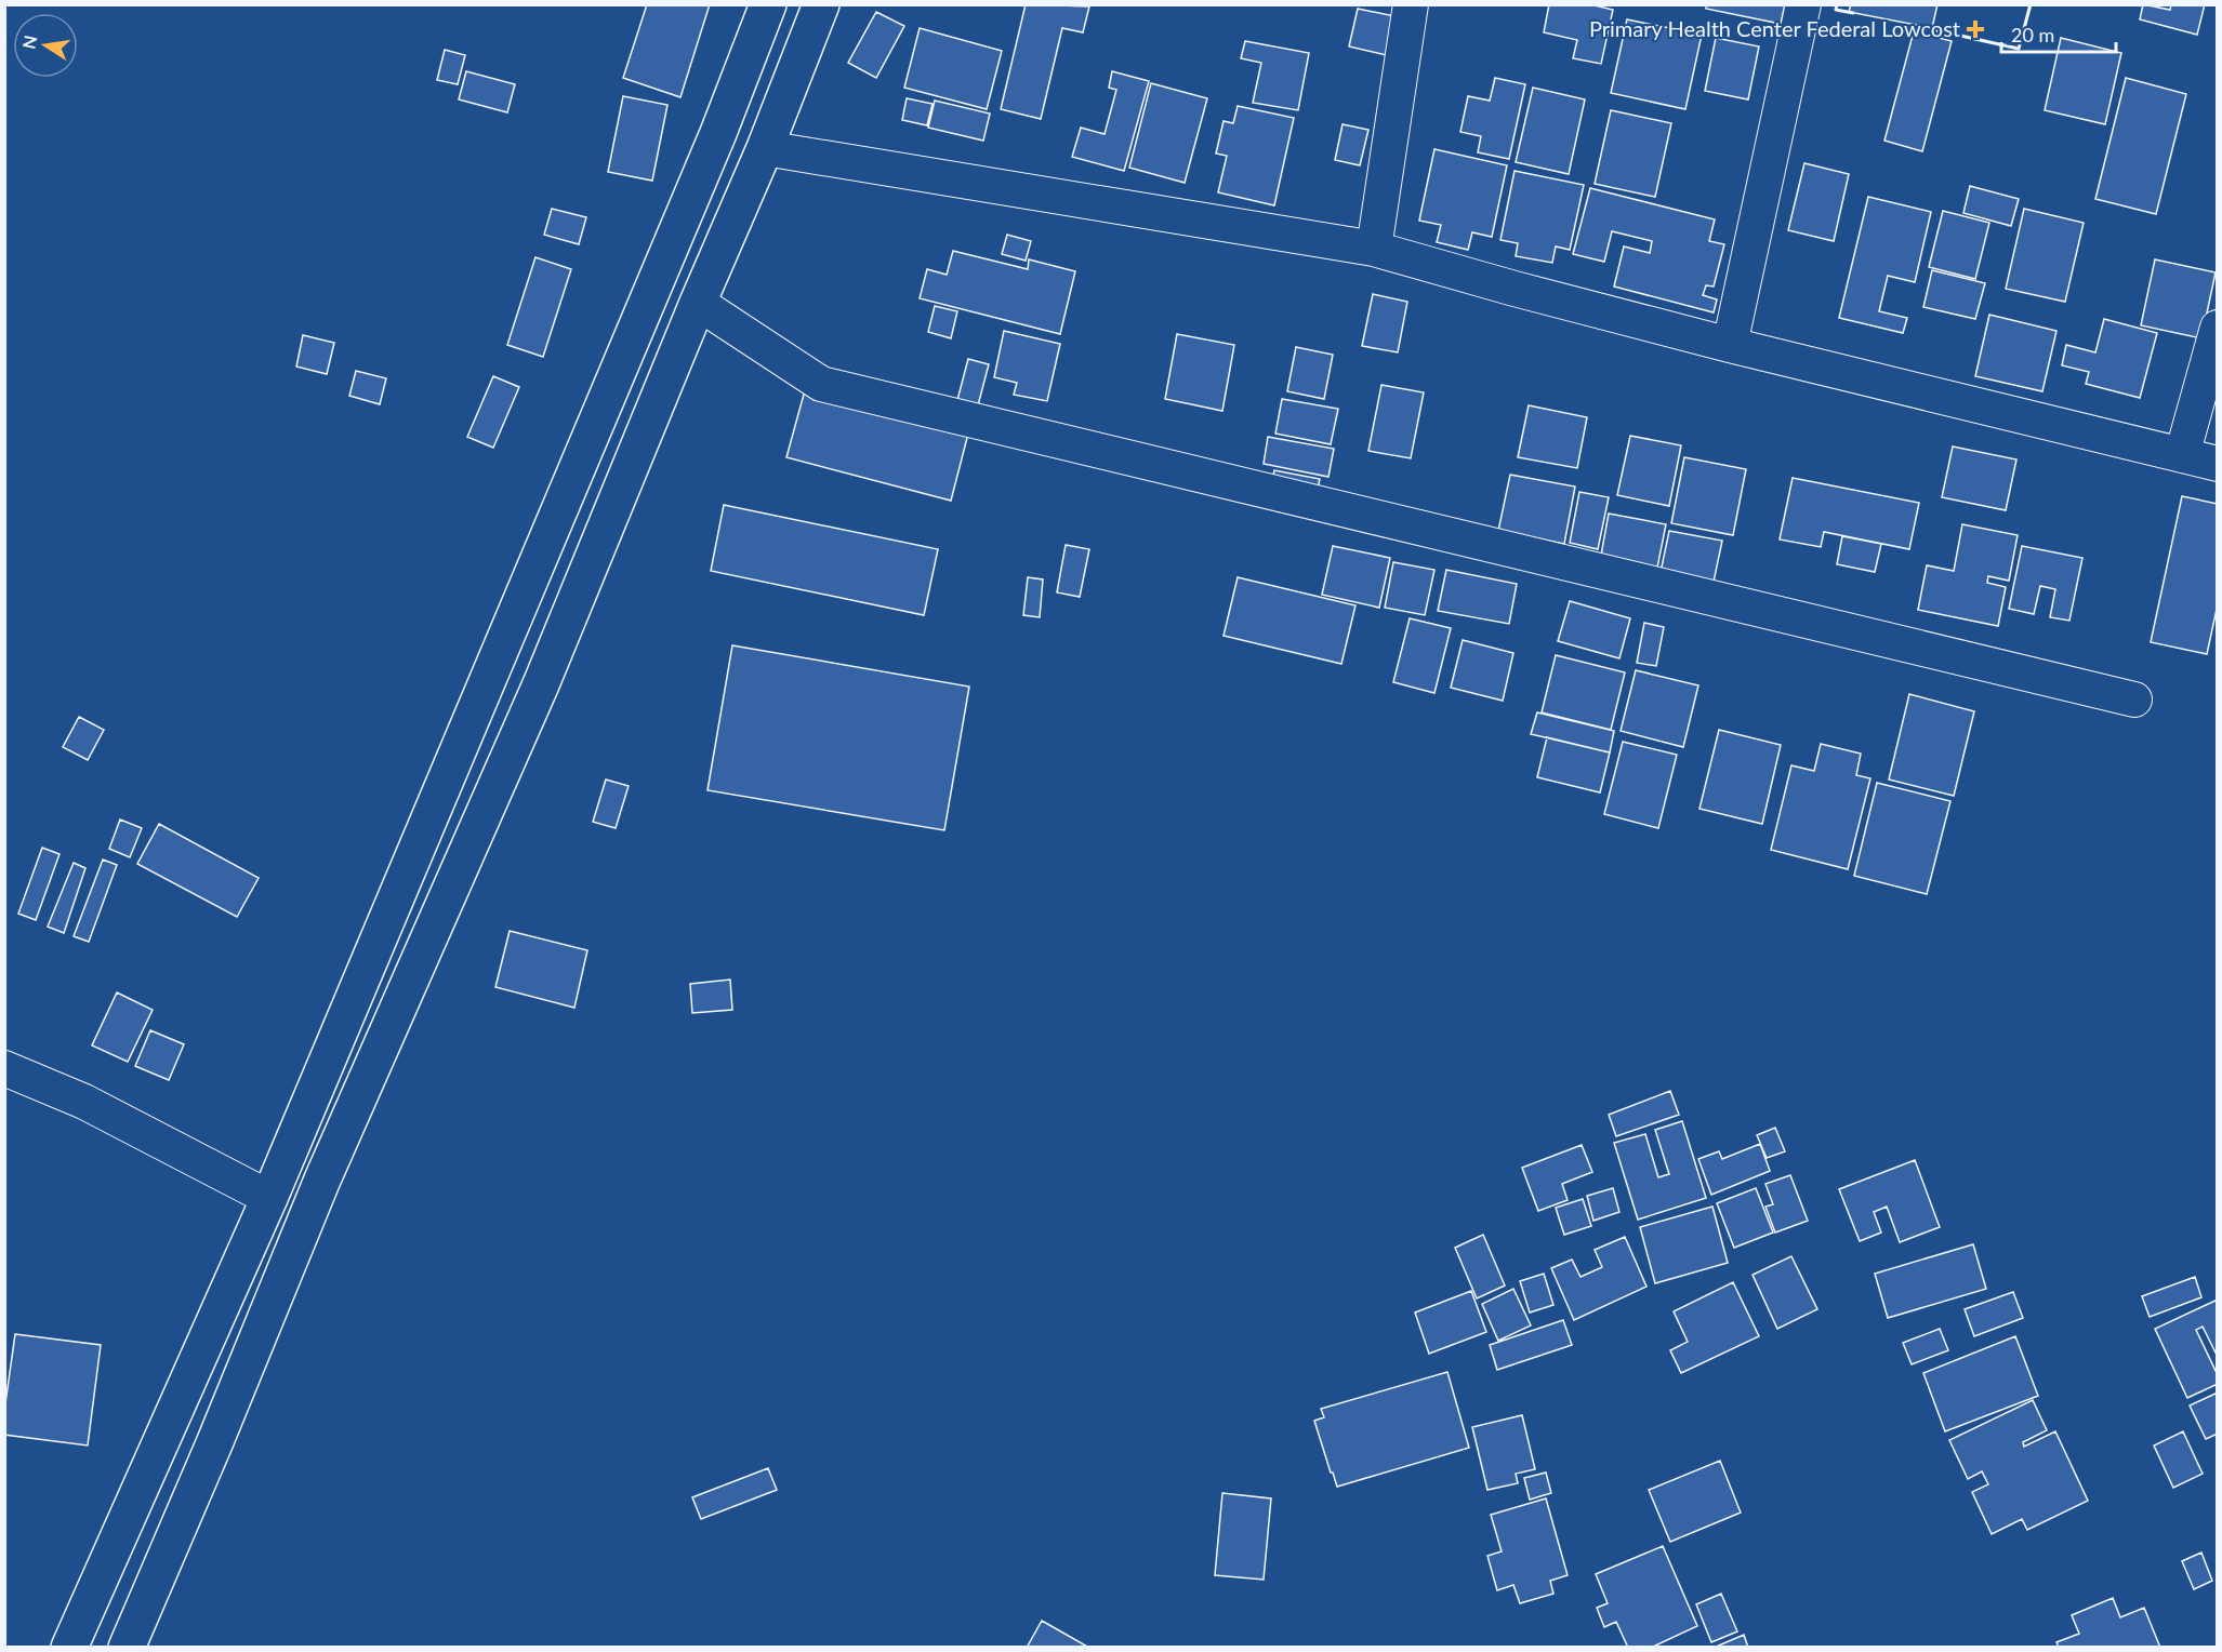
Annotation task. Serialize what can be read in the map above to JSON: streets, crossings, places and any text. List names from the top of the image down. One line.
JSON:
{"places":{"health":["Primary Health Center Federal Lowcost"]},"scale_bar":"20 m","north":"left"}
